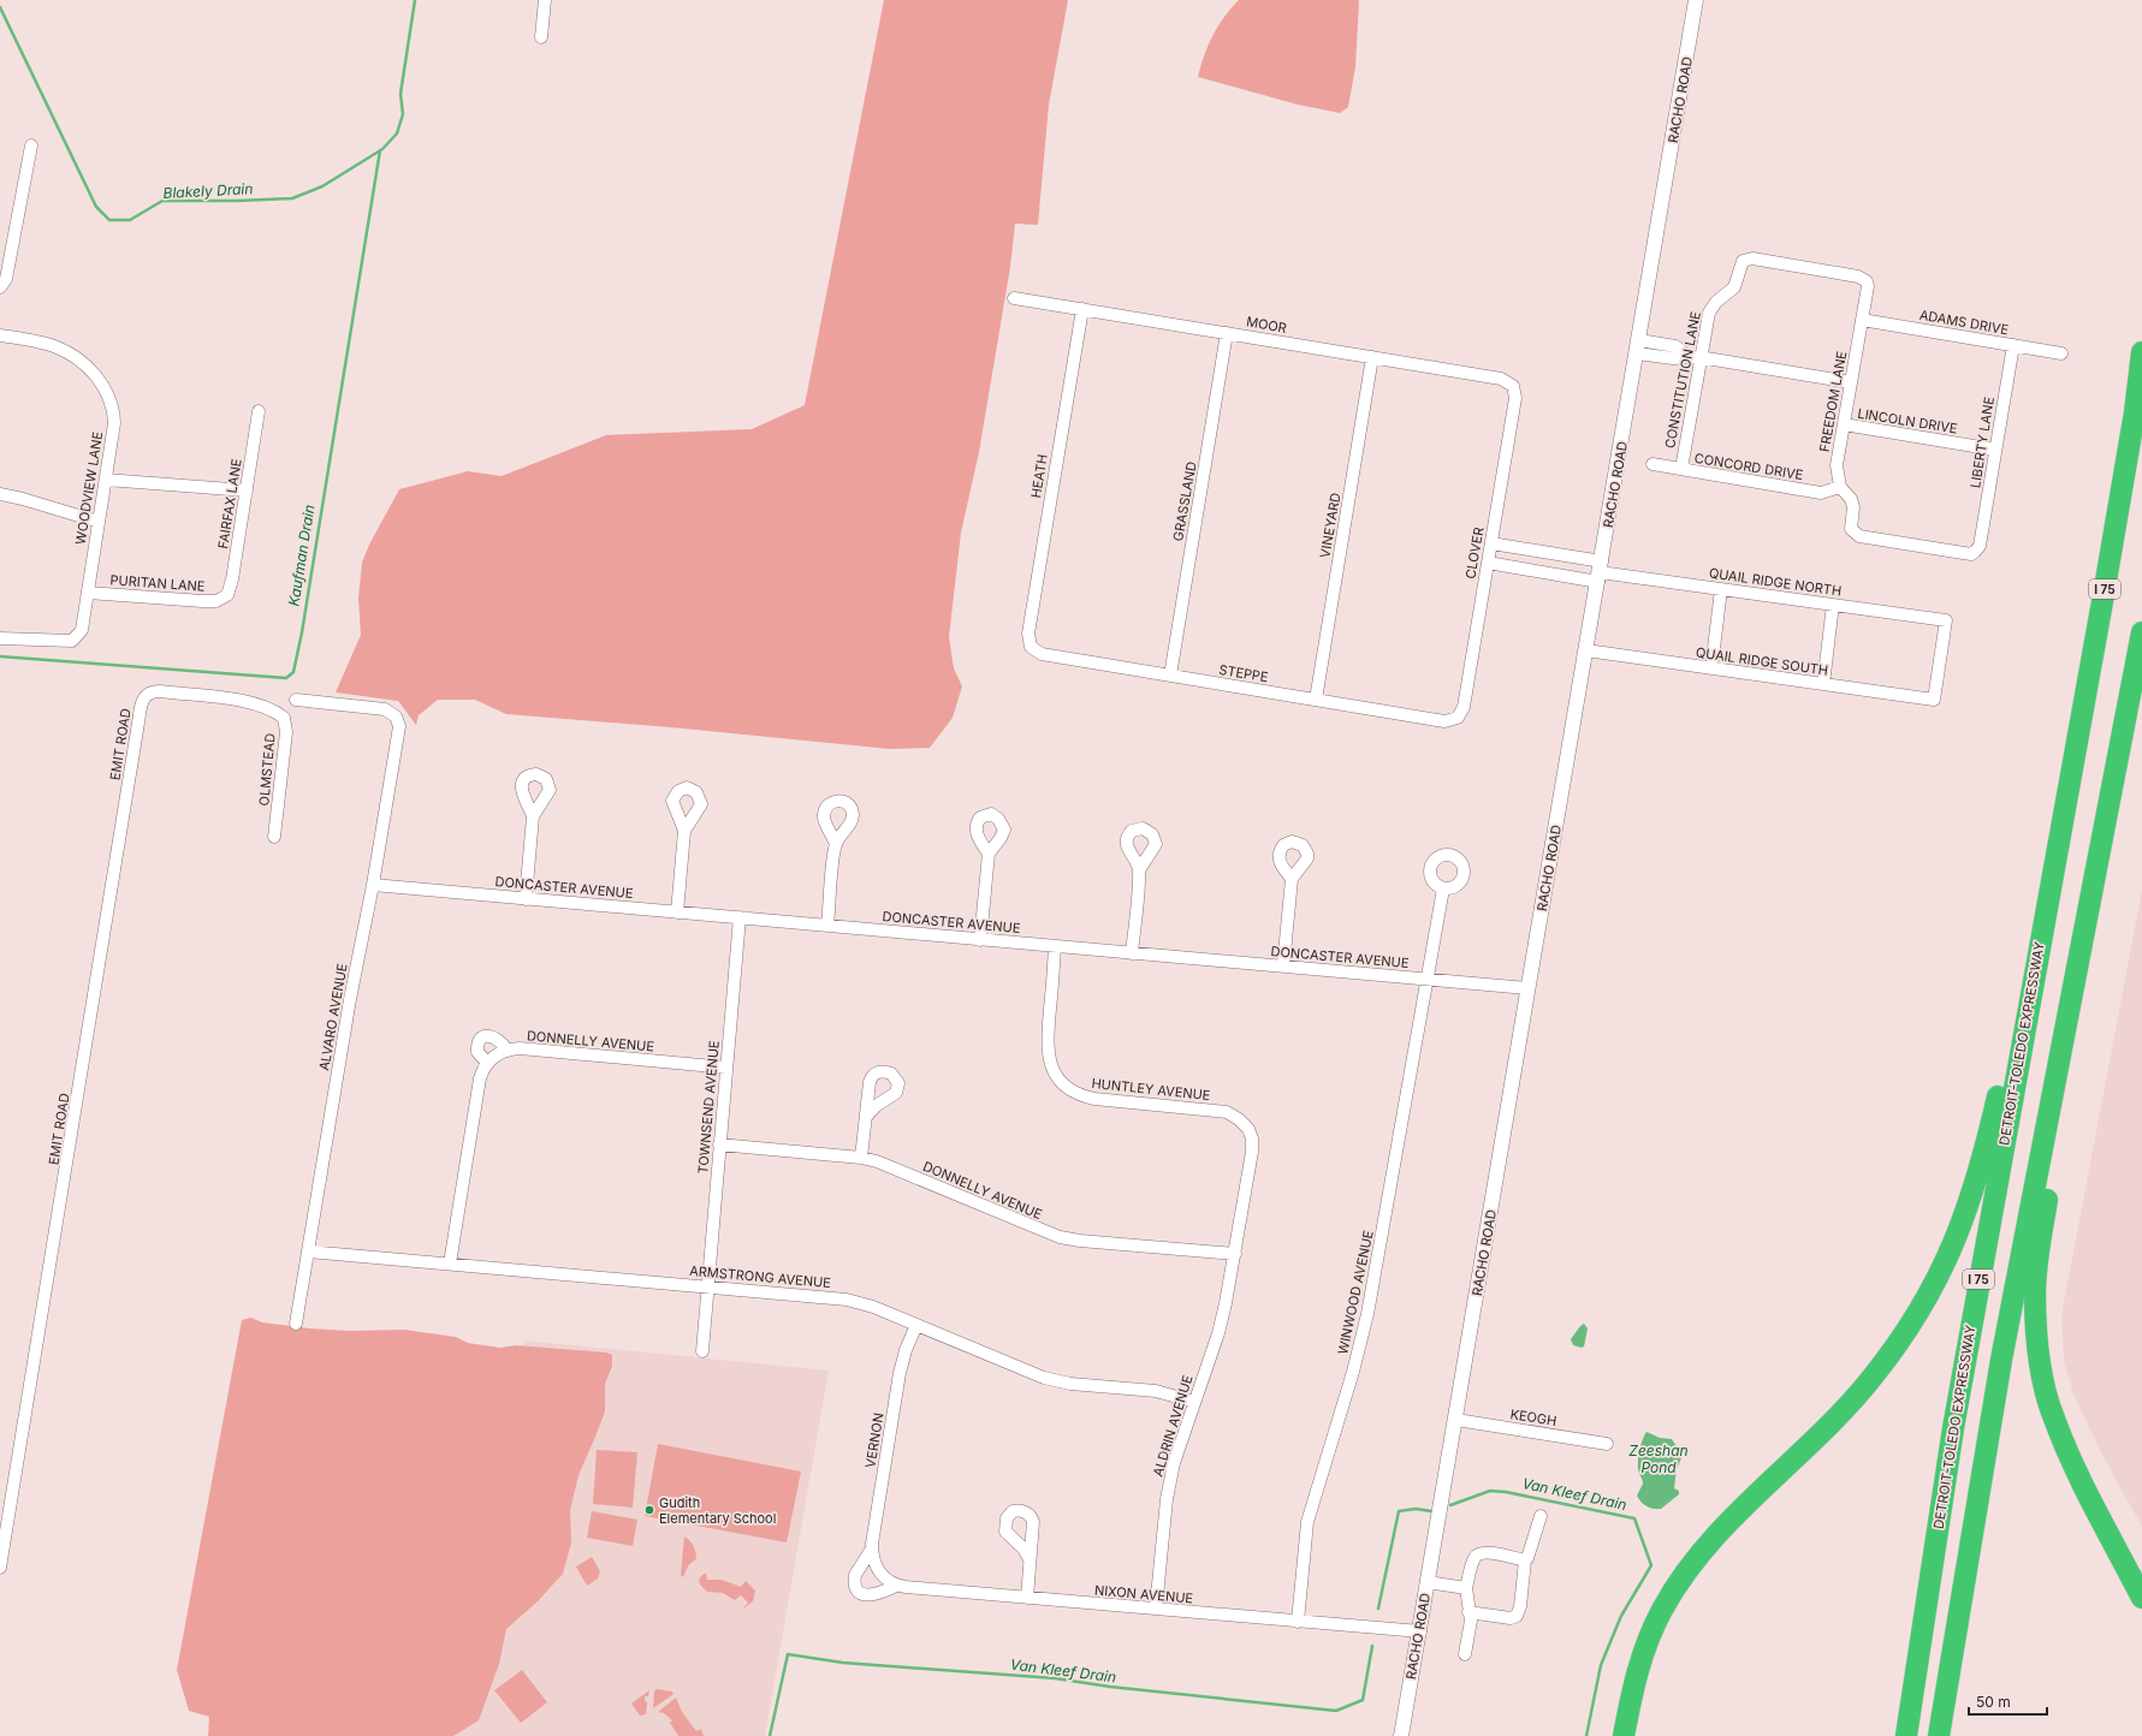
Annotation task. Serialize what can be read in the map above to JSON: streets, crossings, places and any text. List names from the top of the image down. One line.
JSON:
{"streets":{"highway":["I 75","DETROIT-TOLEDO EXPRESSWAY"],"street":["RACHO ROAD","ADAMS DRIVE","MOOR","CONSTITUTION LANE","FREEDOM LANE","LINCOLN DRIVE","LIBERTY LANE","CONCORD DRIVE","HEATH","WOODVIEW LANE","GRASSLAND","FAIRFAX LANE","VINEYARD","CLOVER","QUAIL RIDGE NORTH","PURITAN LANE","QUAIL RIDGE SOUTH","STEPPE","EMIT ROAD","OLMSTEAD","DONCASTER AVENUE","ALVARO AVENUE","DONNELLY AVENUE","HUNTLEY AVENUE","TOWNSEND AVENUE","ARMSTRONG AVENUE","WINWOOD AVENUE","KEOGH","ALDRIN AVENUE","VERNON","NIXON AVENUE"]},"crossings":[["RACHO ROAD","QUAIL RIDGE NORTH"],["RACHO ROAD","QUAIL RIDGE SOUTH"],["RACHO ROAD","DONCASTER AVENUE"],["RACHO ROAD","KEOGH"],["RACHO ROAD","NIXON AVENUE"],["ADAMS DRIVE","FREEDOM LANE"],["ADAMS DRIVE","LIBERTY LANE"],["MOOR","HEATH"],["MOOR","GRASSLAND"],["MOOR","VINEYARD"],["MOOR","CLOVER"],["CONSTITUTION LANE","FREEDOM LANE"],["CONSTITUTION LANE","CONCORD DRIVE"],["FREEDOM LANE","LINCOLN DRIVE"],["FREEDOM LANE","LIBERTY LANE"],["FREEDOM LANE","CONCORD DRIVE"],["LINCOLN DRIVE","LIBERTY LANE"],["HEATH","STEPPE"],["WOODVIEW LANE","PURITAN LANE"],["GRASSLAND","STEPPE"],["FAIRFAX LANE","PURITAN LANE"],["VINEYARD","STEPPE"],["CLOVER","STEPPE"],["QUAIL RIDGE NORTH","QUAIL RIDGE SOUTH"],["EMIT ROAD","OLMSTEAD"],["DONCASTER AVENUE","ALVARO AVENUE"],["DONCASTER AVENUE","HUNTLEY AVENUE"],["DONCASTER AVENUE","TOWNSEND AVENUE"],["DONCASTER AVENUE","WINWOOD AVENUE"],["ALVARO AVENUE","ARMSTRONG AVENUE"],["DONNELLY AVENUE","HUNTLEY AVENUE"],["DONNELLY AVENUE","TOWNSEND AVENUE"],["DONNELLY AVENUE","ALDRIN AVENUE"],["HUNTLEY AVENUE","ALDRIN AVENUE"],["TOWNSEND AVENUE","ARMSTRONG AVENUE"],["ARMSTRONG AVENUE","ALDRIN AVENUE"],["ARMSTRONG AVENUE","VERNON"],["WINWOOD AVENUE","NIXON AVENUE"],["ALDRIN AVENUE","NIXON AVENUE"],["VERNON","NIXON AVENUE"]],"water":["Blakely Drain","Kaufman Drain","Zeeshan Pond","Van Kleef Drain"],"places":["Gudith Elementary School"],"scale_bar":"50 m"}
